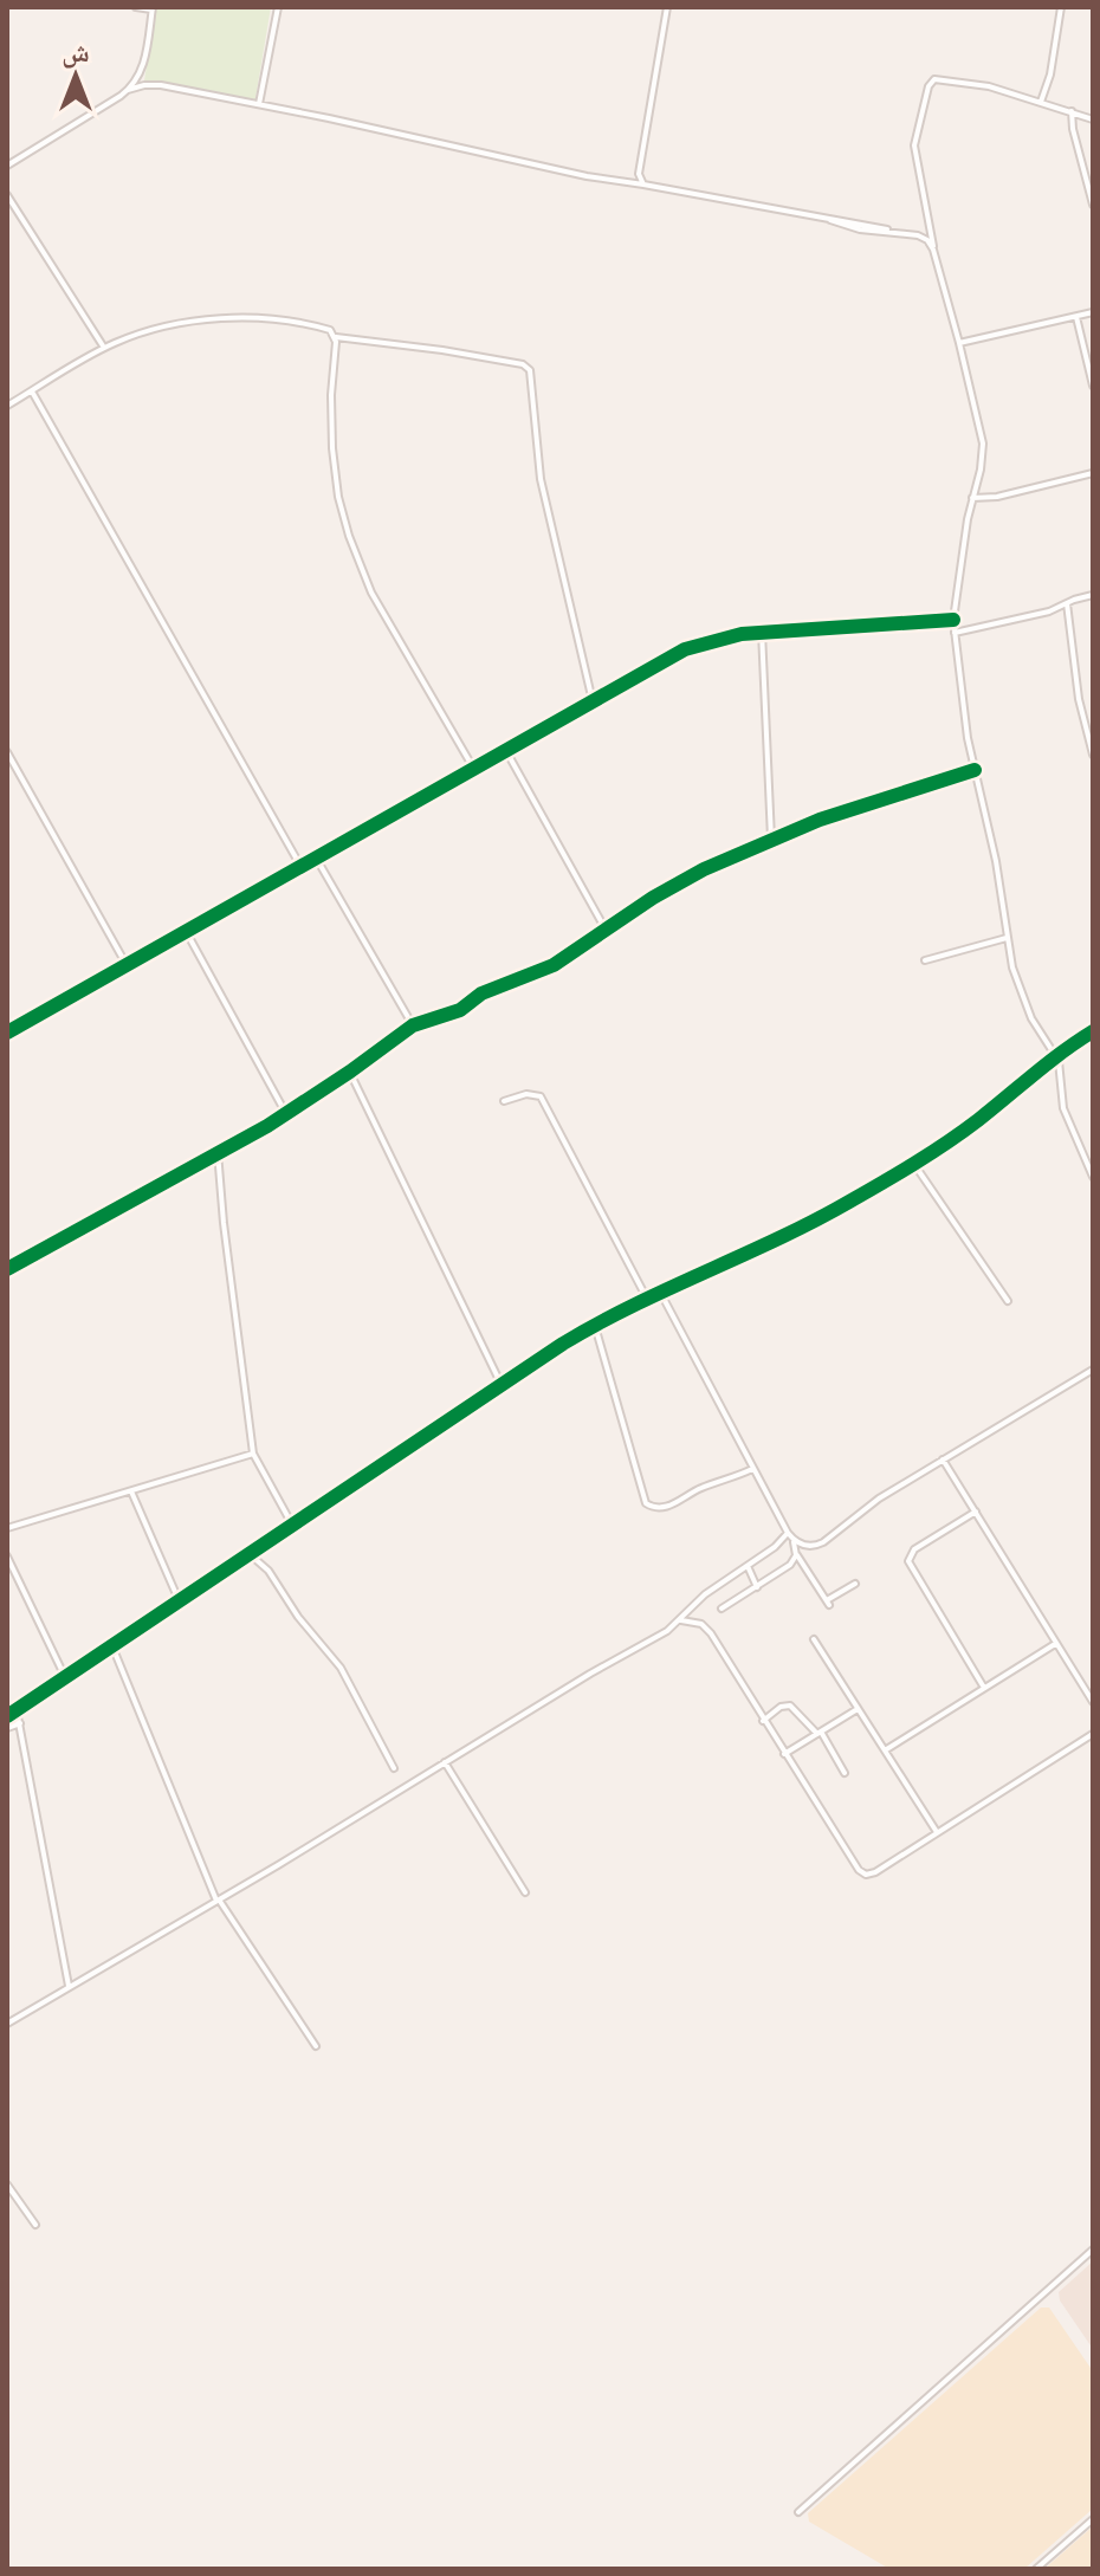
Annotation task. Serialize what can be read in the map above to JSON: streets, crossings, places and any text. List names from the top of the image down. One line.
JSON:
{"north":"top"}
